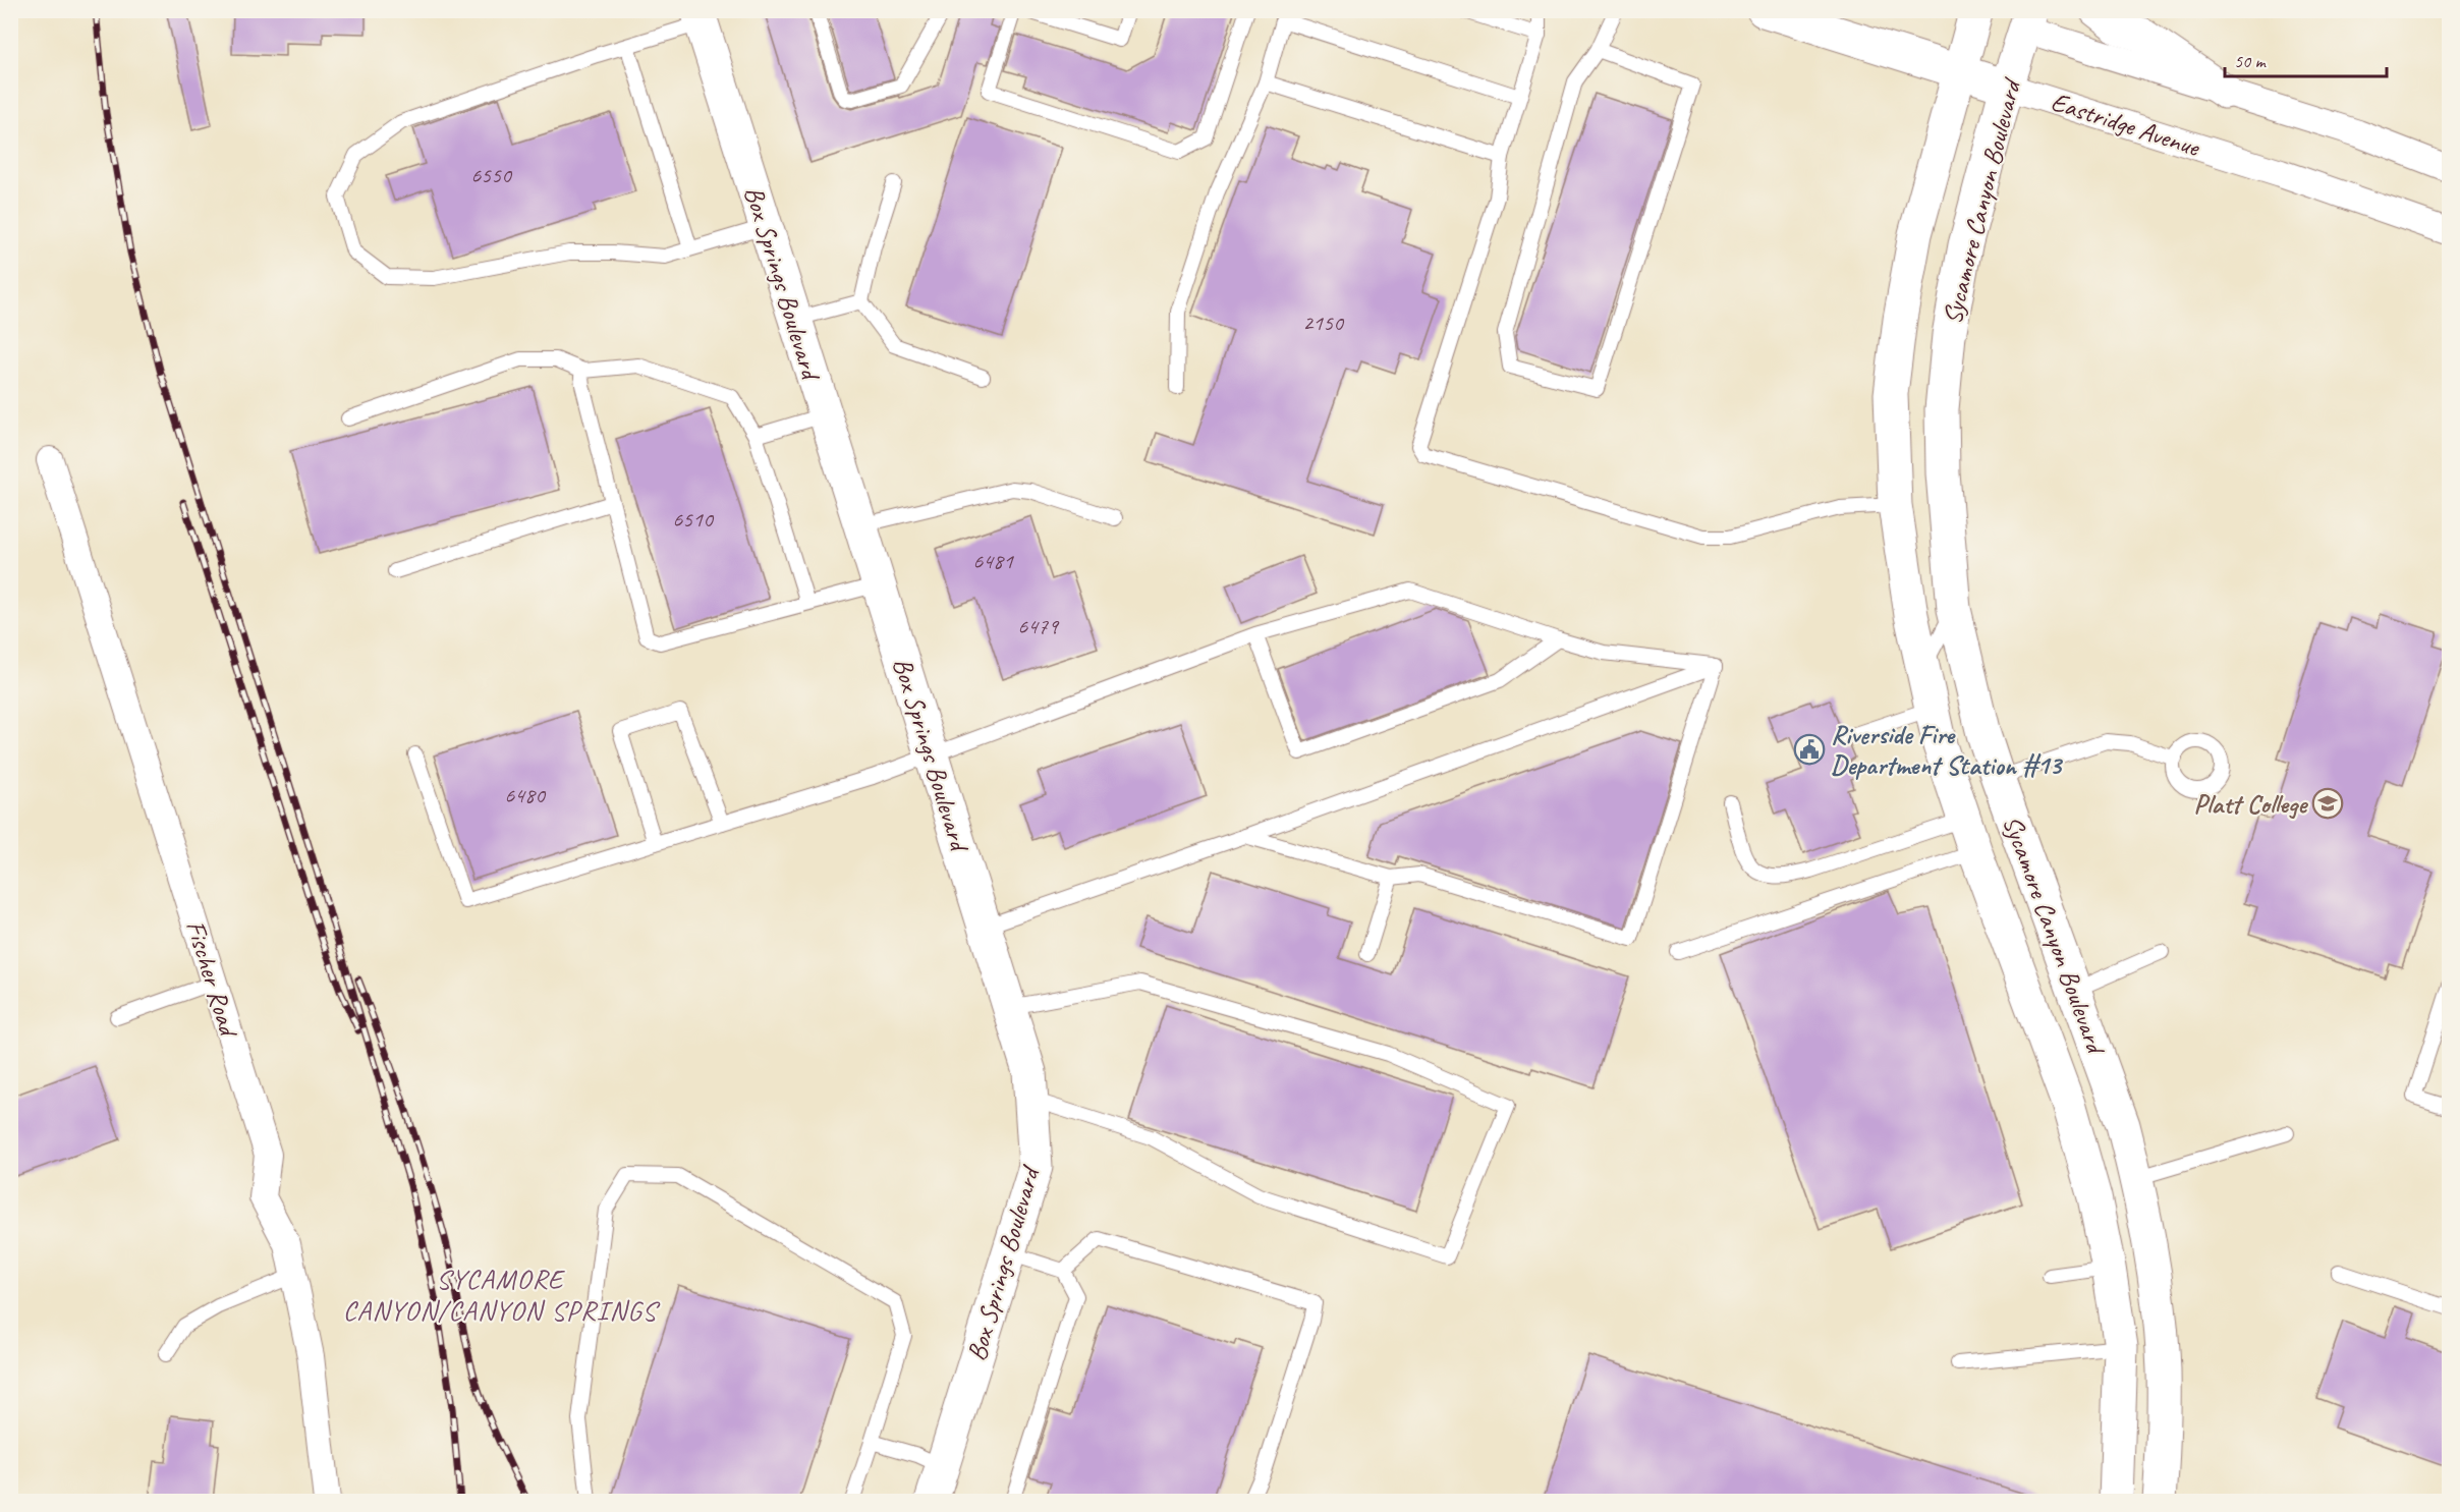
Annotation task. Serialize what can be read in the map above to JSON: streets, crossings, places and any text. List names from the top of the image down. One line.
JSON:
{"streets":{"main road":["Eastridge Avenue","Sycamore Canyon Boulevard","Box Springs Boulevard"],"street":["Fischer Road"]},"crossings":[["Eastridge Avenue","Sycamore Canyon Boulevard"]],"districts":["SYCAMORE CANYON/CANYON SPRINGS"],"places":{"public building":["Riverside Fire Department Station #13"],"school or university":["Platt College"]},"house_numbers":["6550","2150","6510","6481","6479","6480"],"scale_bar":"50 m"}
